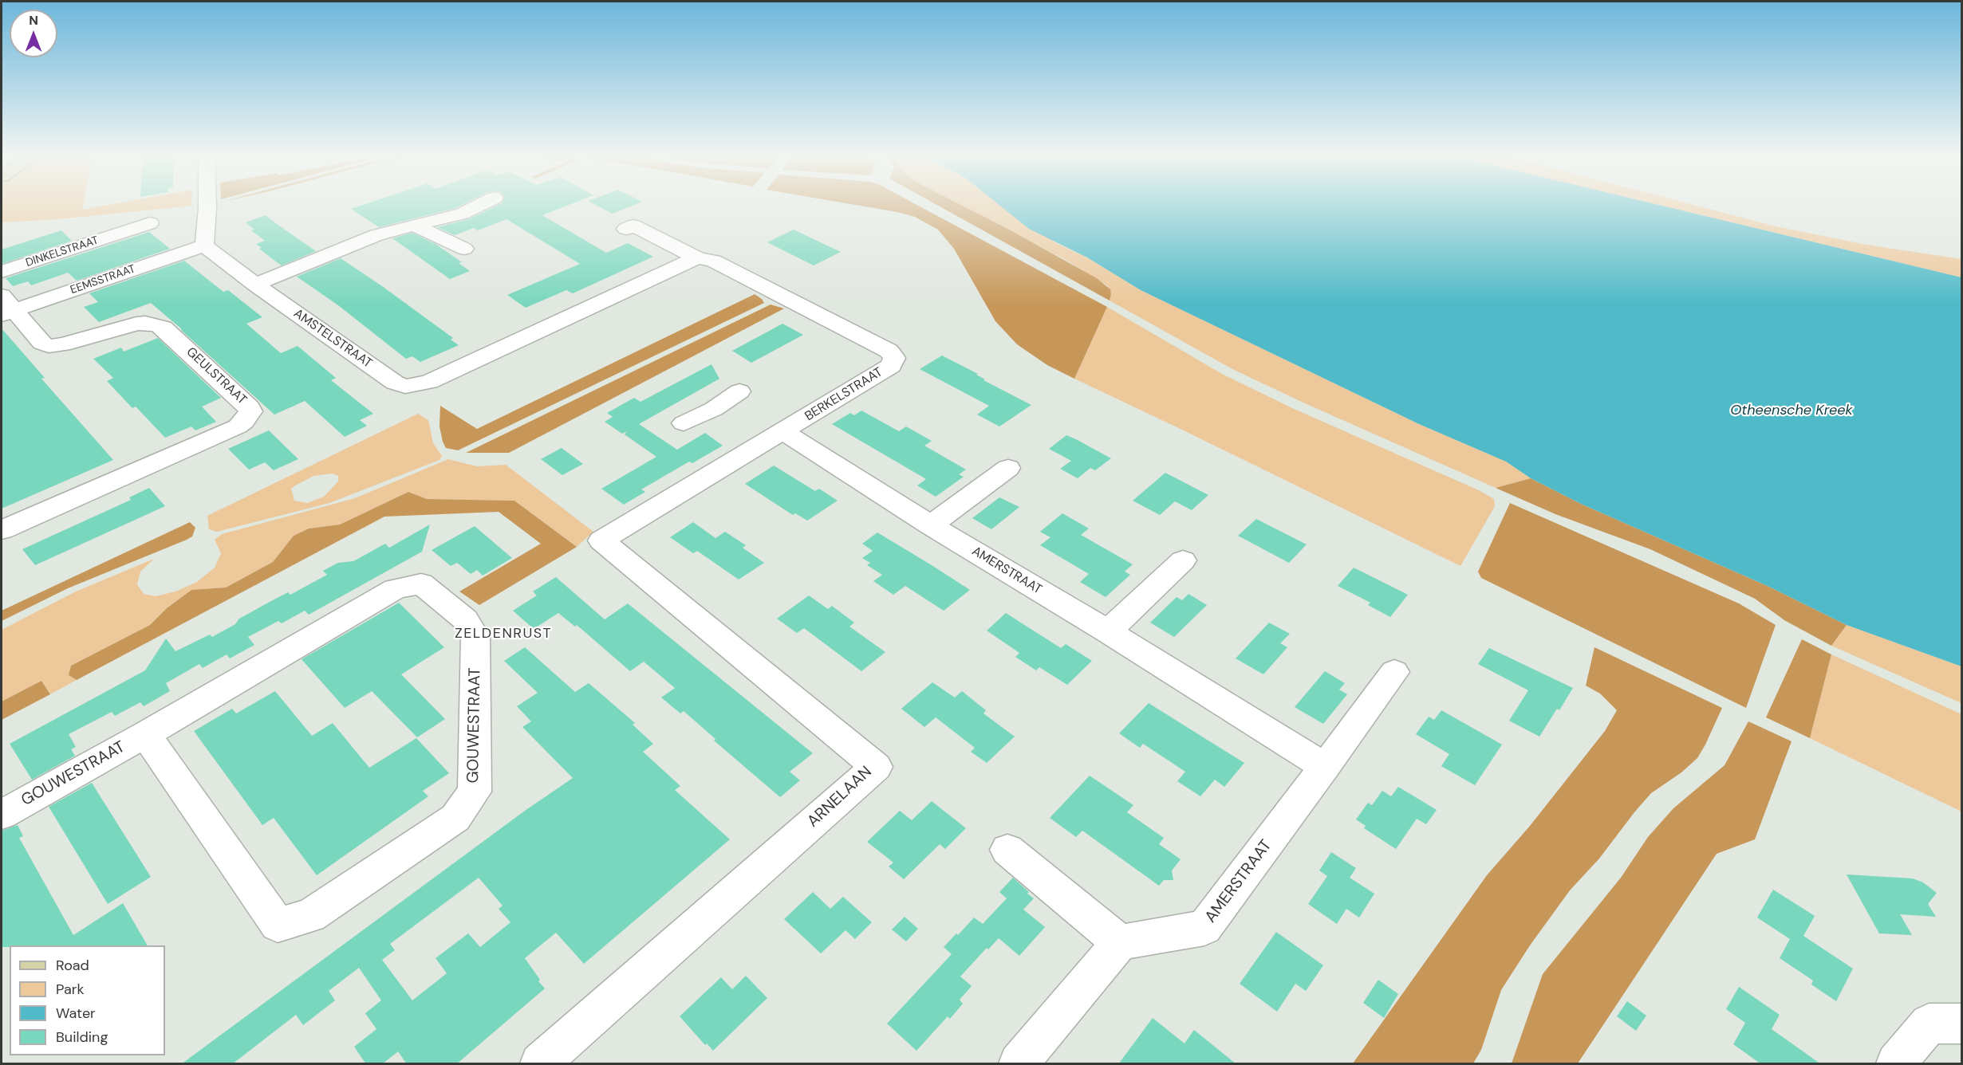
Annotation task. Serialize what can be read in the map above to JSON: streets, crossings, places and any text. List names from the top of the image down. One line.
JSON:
{"streets":{"street":["DINKELSTRAAT","EEMSSTRAAT","AMSTELSTRAAT","GEULSTRAAT","BERKELSTRAAT","AMERSTRAAT","GOUWESTRAAT","ARNELAAN"]},"crossings":[["EEMSSTRAAT","AMSTELSTRAAT"],["EEMSSTRAAT","GEULSTRAAT"],["AMSTELSTRAAT","BERKELSTRAAT"],["BERKELSTRAAT","AMERSTRAAT"],["BERKELSTRAAT","ARNELAAN"]],"districts":["ZELDENRUST"],"water":["Otheensche Kreek"],"legend":["Road","Park","Water","Building"],"north":"top"}
